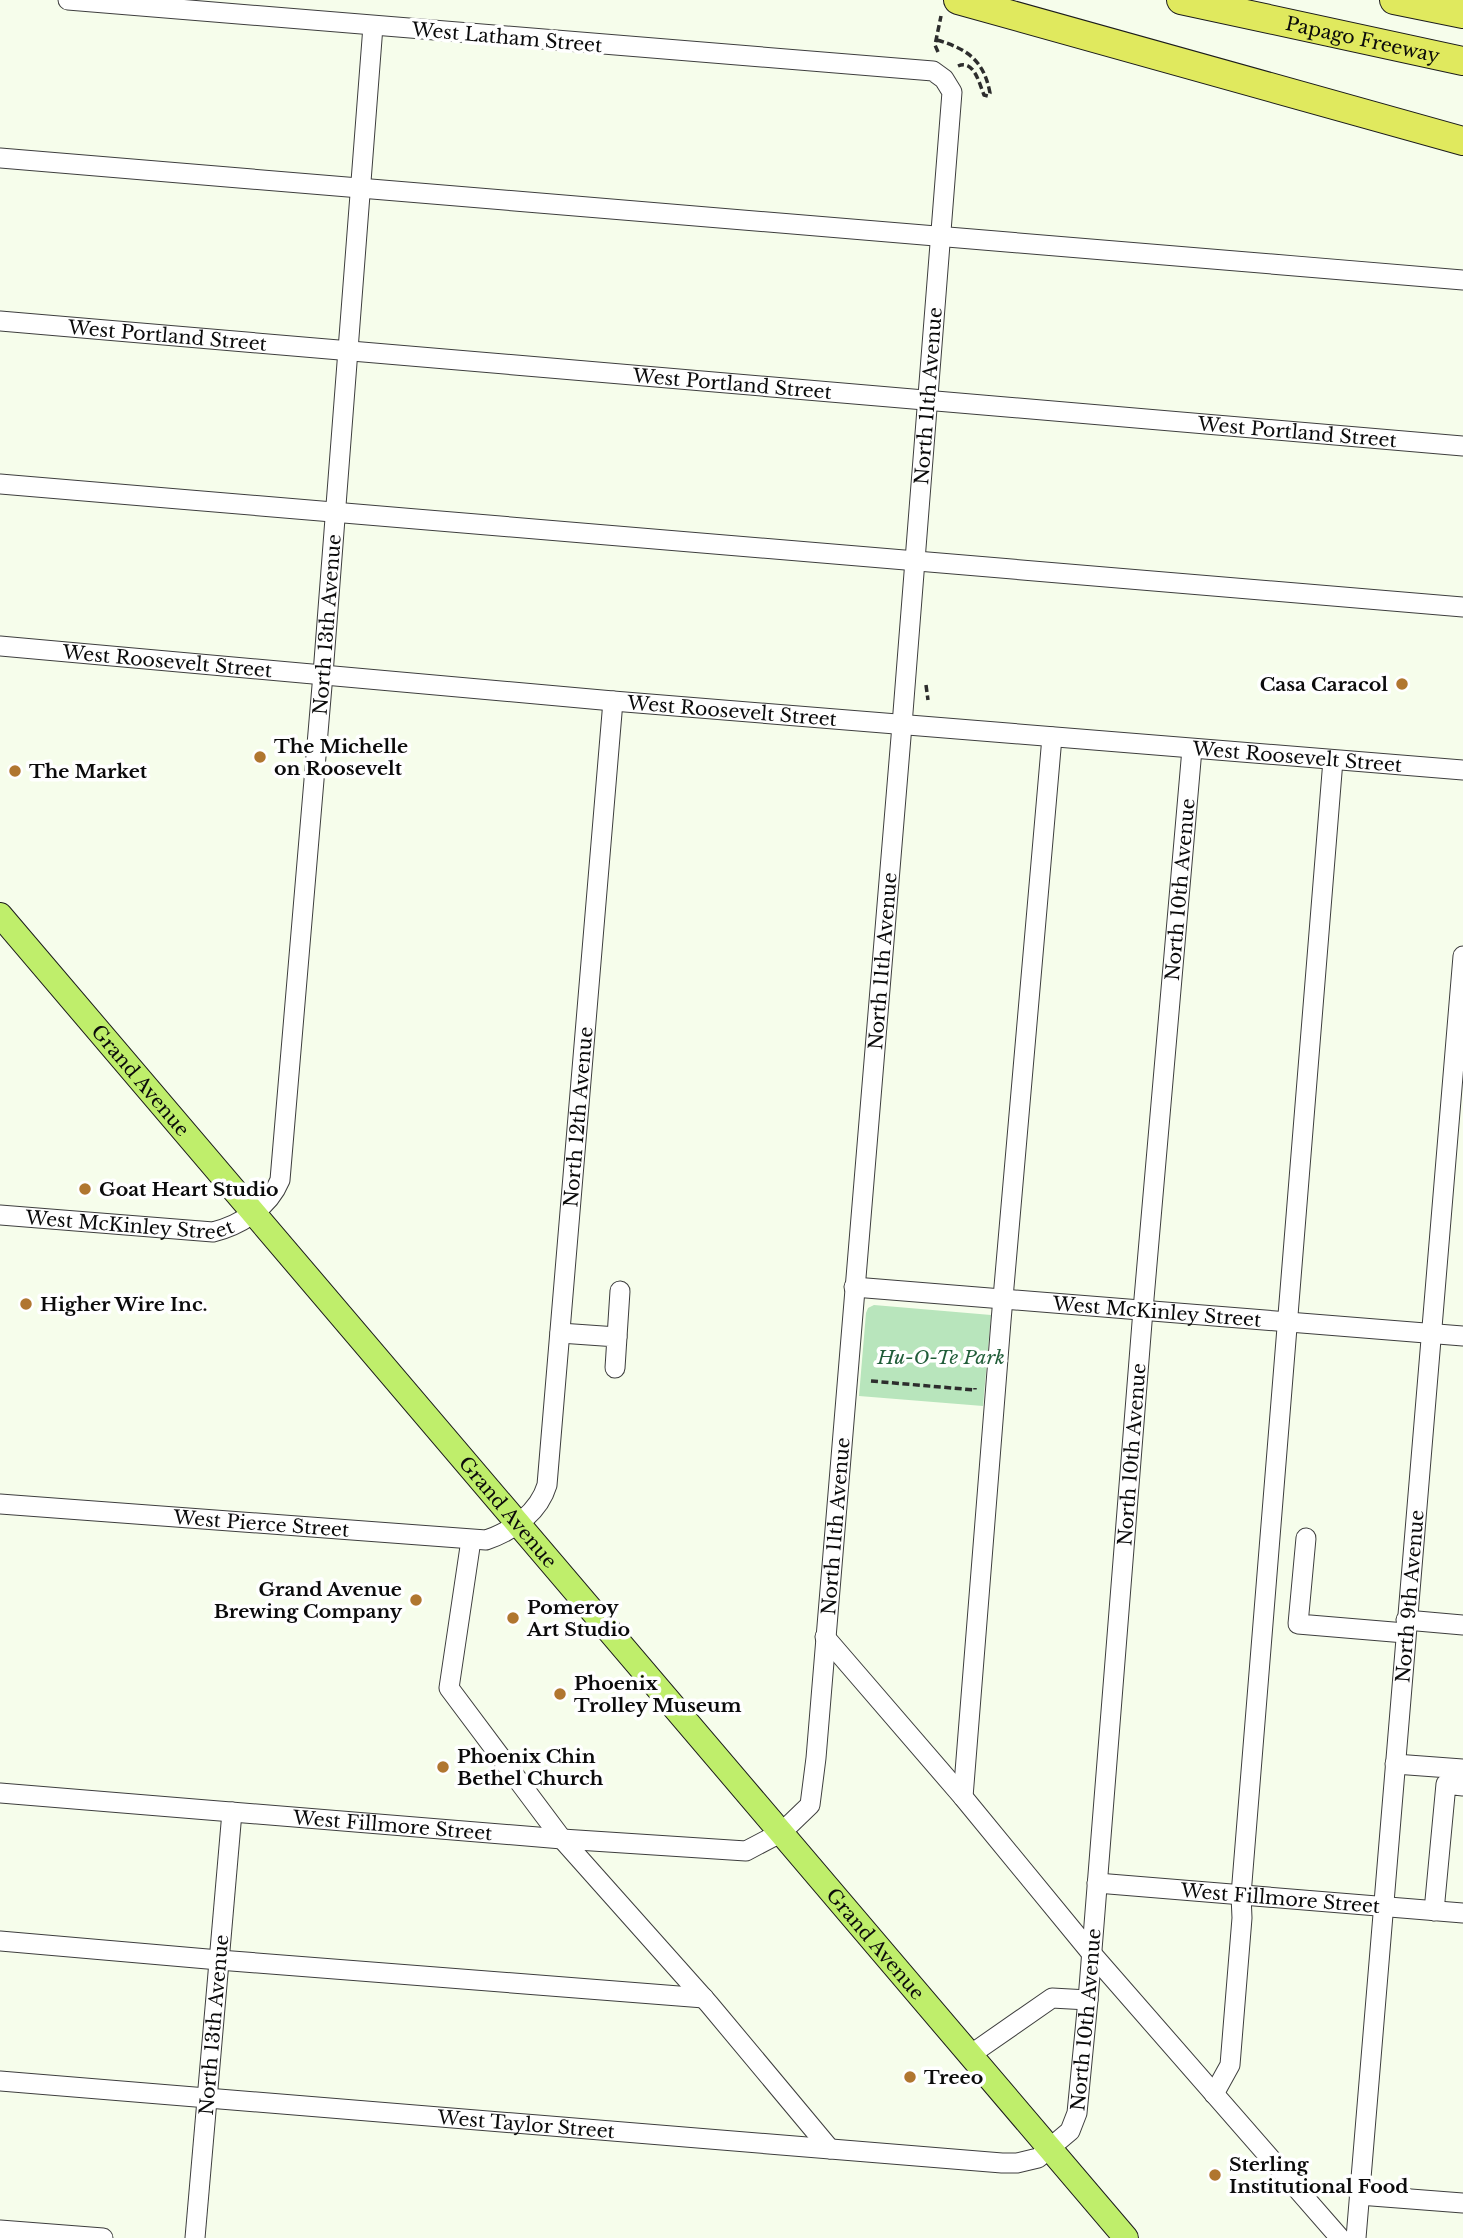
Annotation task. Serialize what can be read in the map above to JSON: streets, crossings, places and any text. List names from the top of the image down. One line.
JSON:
{"streets":{"highway":["Papago Freeway"],"main road":["Grand Avenue"],"street":["West Latham Street","West Portland Street","North 11th Avenue","North 13th Avenue","West Roosevelt Street","North 10th Avenue","North 12th Avenue","West McKinley Street","West Pierce Street","North 9th Avenue","West Fillmore Street","West Taylor Street"]},"crossings":[["West Latham Street","North 11th Avenue"],["West Latham Street","North 13th Avenue"],["West Portland Street","North 11th Avenue"],["West Portland Street","North 13th Avenue"],["North 11th Avenue","West Roosevelt Street"],["North 11th Avenue","Grand Avenue"],["North 11th Avenue","West McKinley Street"],["North 11th Avenue","West Fillmore Street"],["North 13th Avenue","West Roosevelt Street"],["North 13th Avenue","Grand Avenue"],["North 13th Avenue","West McKinley Street"],["North 13th Avenue","West Fillmore Street"],["North 13th Avenue","West Taylor Street"],["West Roosevelt Street","North 10th Avenue"],["West Roosevelt Street","North 12th Avenue"],["North 10th Avenue","Grand Avenue"],["North 10th Avenue","West McKinley Street"],["North 10th Avenue","West Fillmore Street"],["North 10th Avenue","West Taylor Street"],["Grand Avenue","North 12th Avenue"],["Grand Avenue","West McKinley Street"],["Grand Avenue","West Pierce Street"],["Grand Avenue","West Fillmore Street"],["Grand Avenue","West Taylor Street"],["North 12th Avenue","West Pierce Street"],["West McKinley Street","North 9th Avenue"],["North 9th Avenue","West Fillmore Street"]],"parks":["Hu-O-Te Park"],"places":["Casa Caracol","The Michelle on Roosevelt","The Market","Goat Heart Studio","Higher Wire Inc.","Grand Avenue Brewing Company","Pomeroy Art Studio","Phoenix Trolley Museum","Phoenix Chin Bethel Church","Treeo","Sterling Institutional Food"]}
